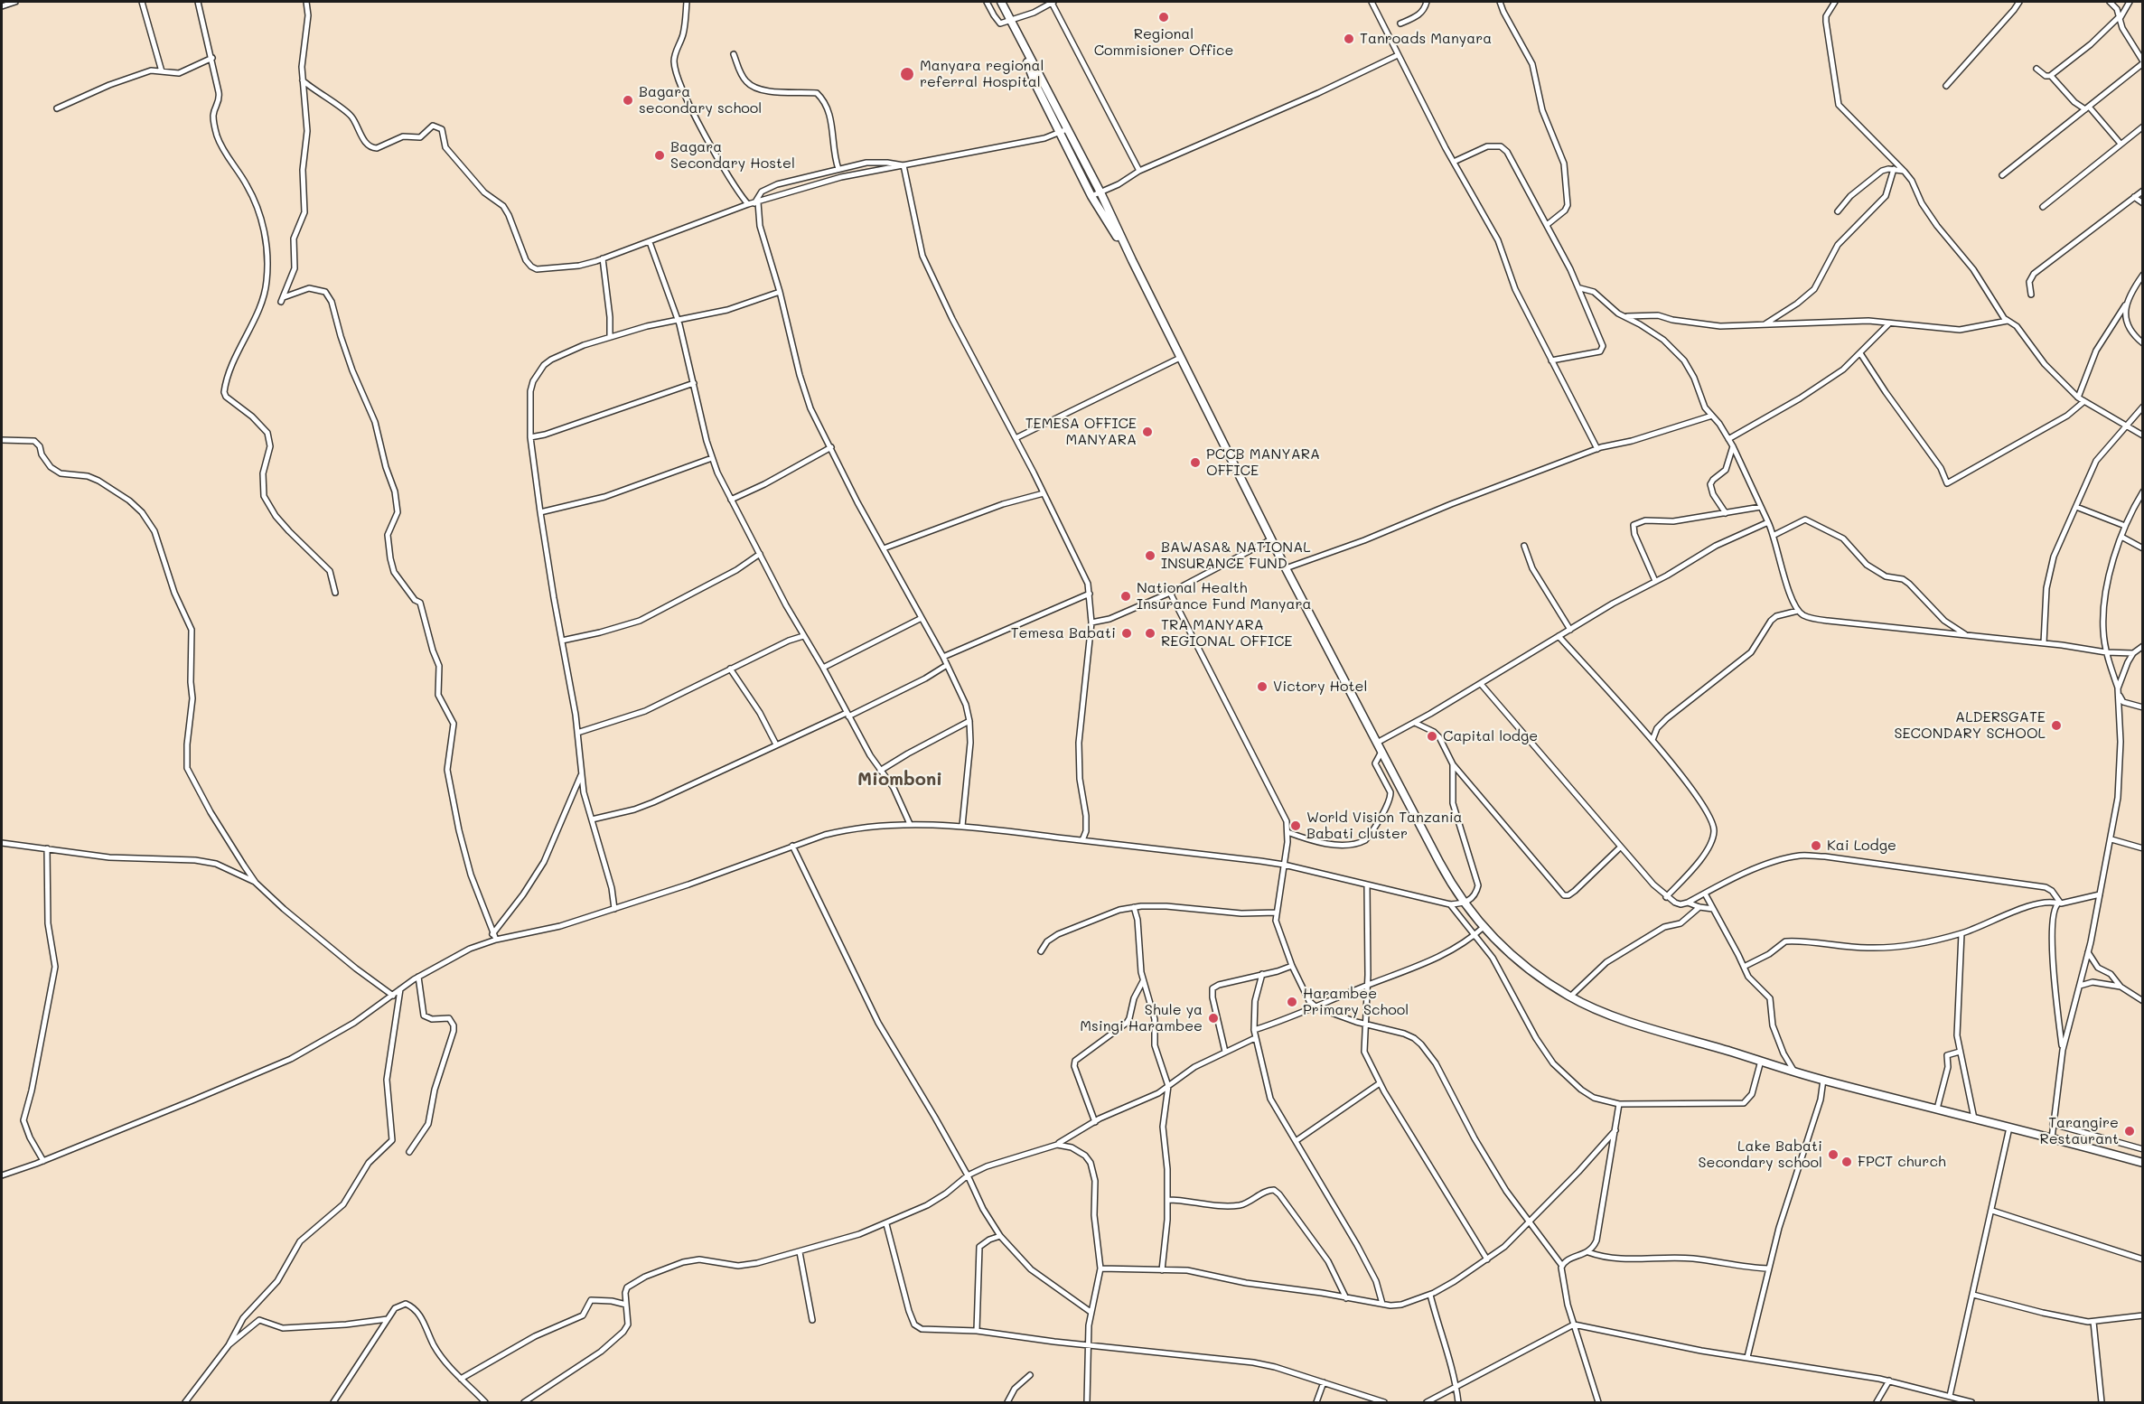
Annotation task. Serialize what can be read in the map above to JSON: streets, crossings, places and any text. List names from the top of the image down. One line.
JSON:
{"districts":["Miomboni"],"places":["Regional Commisioner Office","Tanroads Manyara","Manyara regional referral Hospital","Bagara secondary school","Bagara Secondary Hostel","TEMESA OFFICE MANYARA","PCCB MANYARA OFFICE","BAWASA& NATIONAL INSURANCE FUND","National Health Insurance Fund Manyara","Temesa Babati","TRA MANYARA REGIONAL OFFICE","Victory Hotel","ALDERSGATE SECONDARY SCHOOL","Capital lodge","World Vision Tanzania Babati cluster","Kai Lodge","Harambee Primary School","Shule ya Msingi Harambee","Tarangire Restaurant","Lake Babati Secondary school","FPCT church"]}
